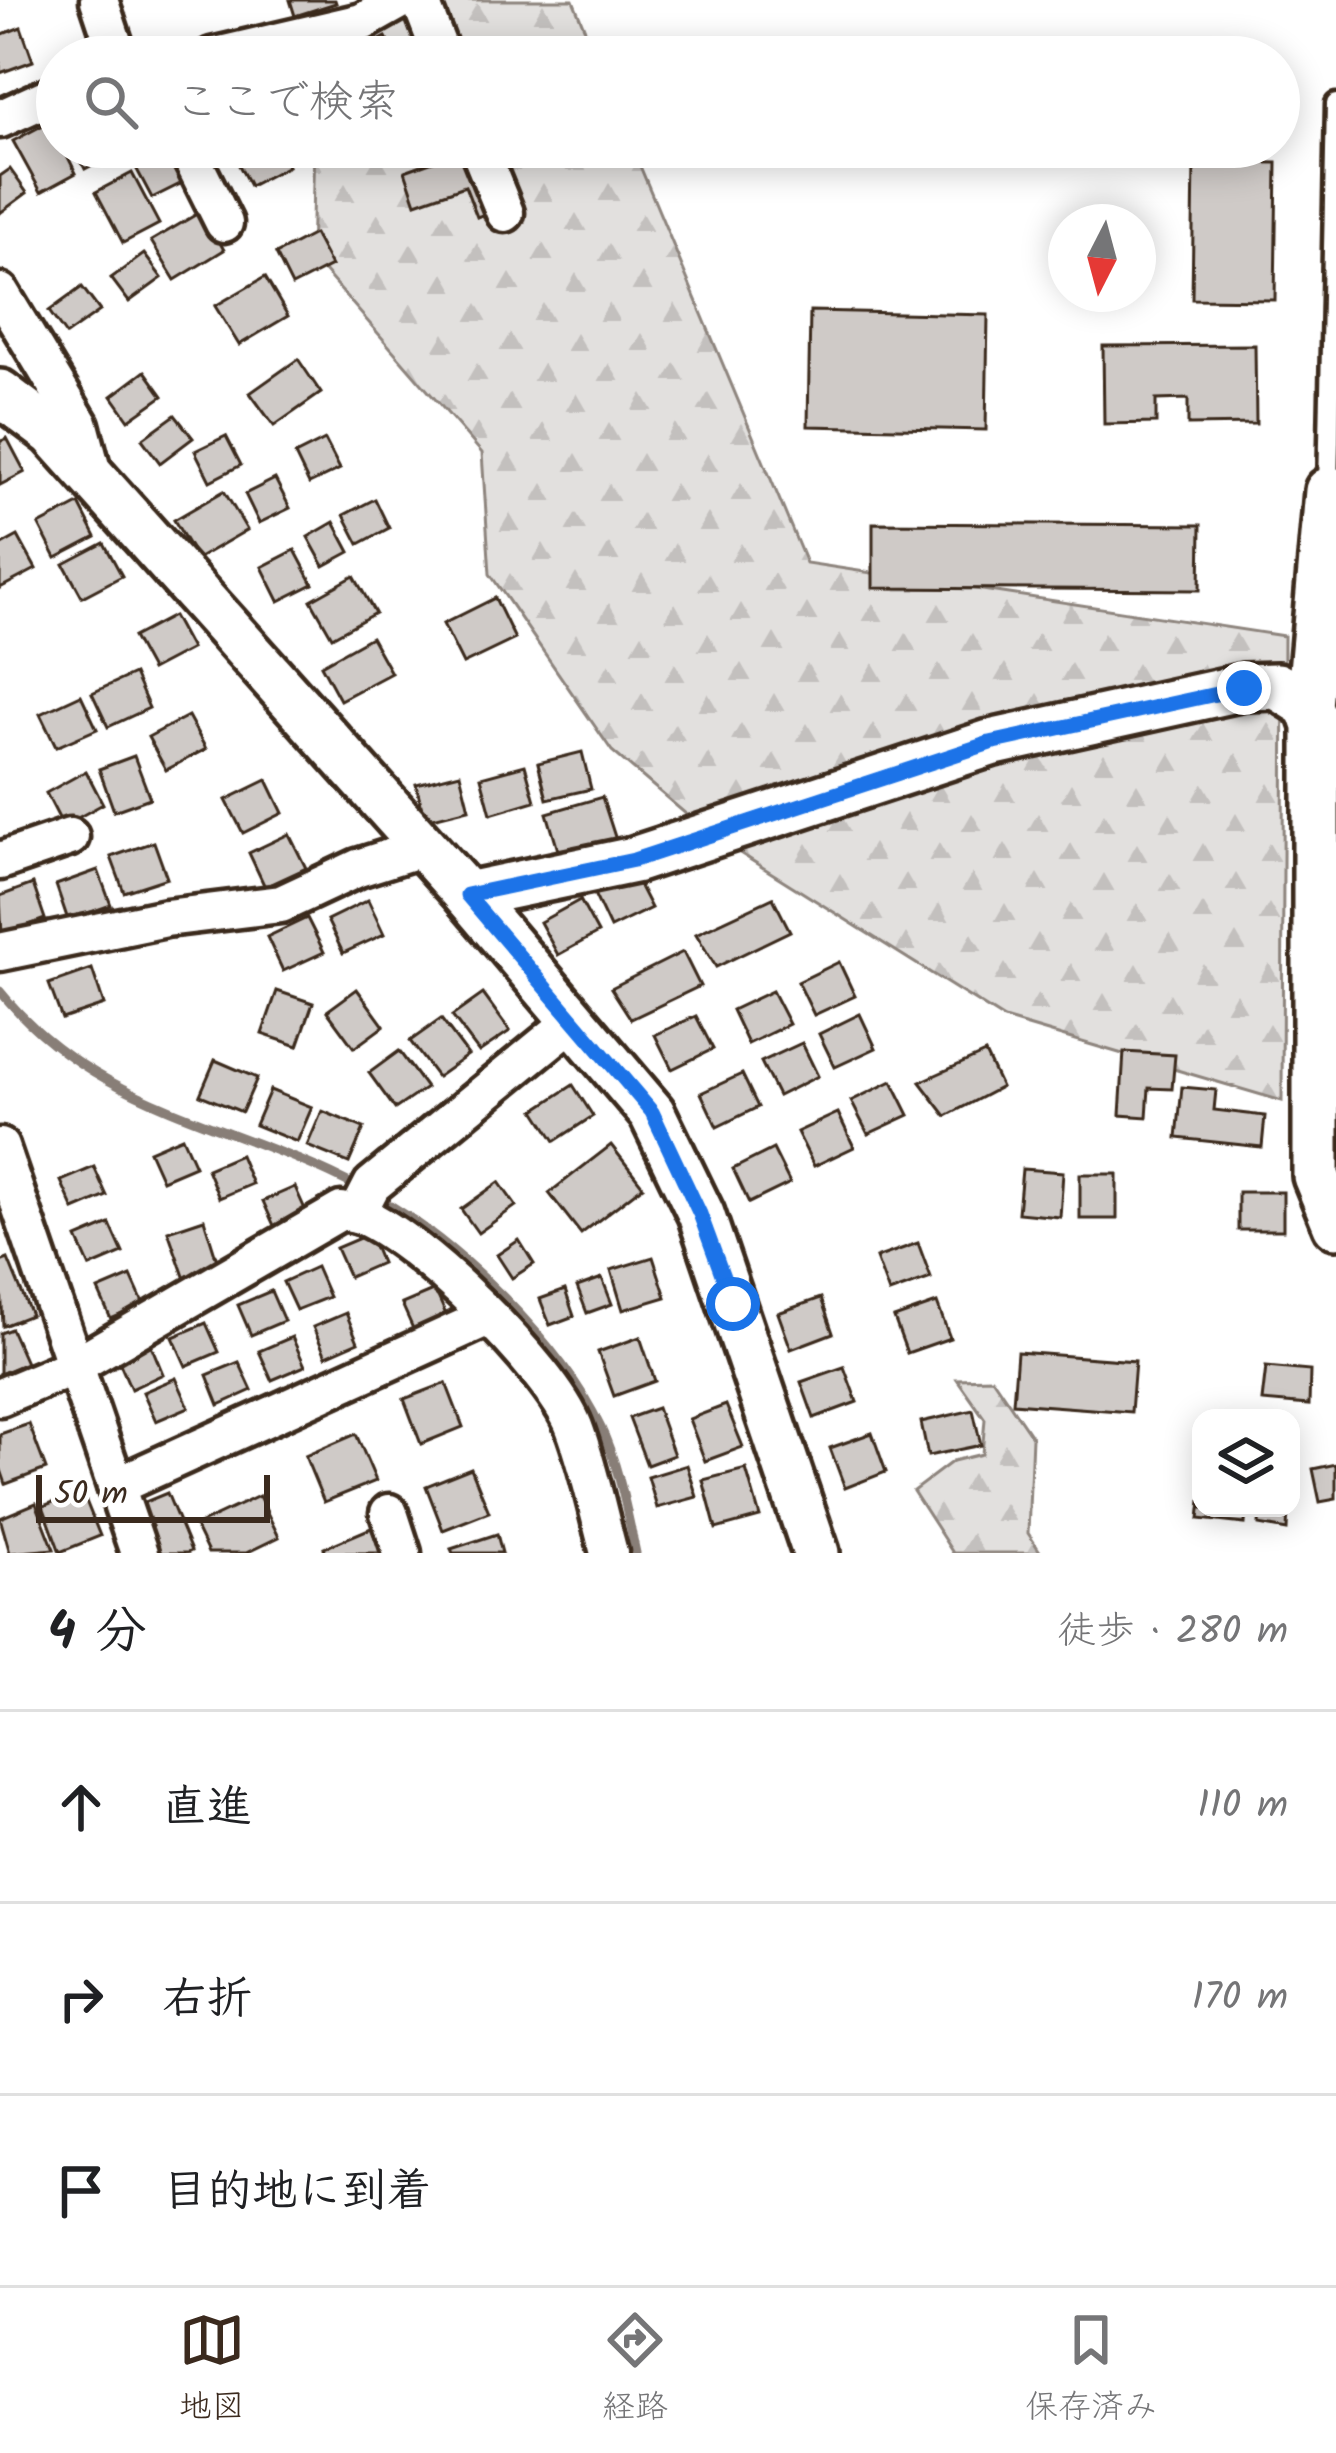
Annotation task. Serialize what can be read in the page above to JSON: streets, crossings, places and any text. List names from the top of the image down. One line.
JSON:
{"scale_bar":"50 m","north":"bottom","page":{"search":"ここで検索","scale":"50 m","heading":["4 分","徒歩 · 280 m"],"list":[["直進","110 m"],["右折","170 m"],"目的地に到着"],"nav":["地図","経路","保存済み"]}}
